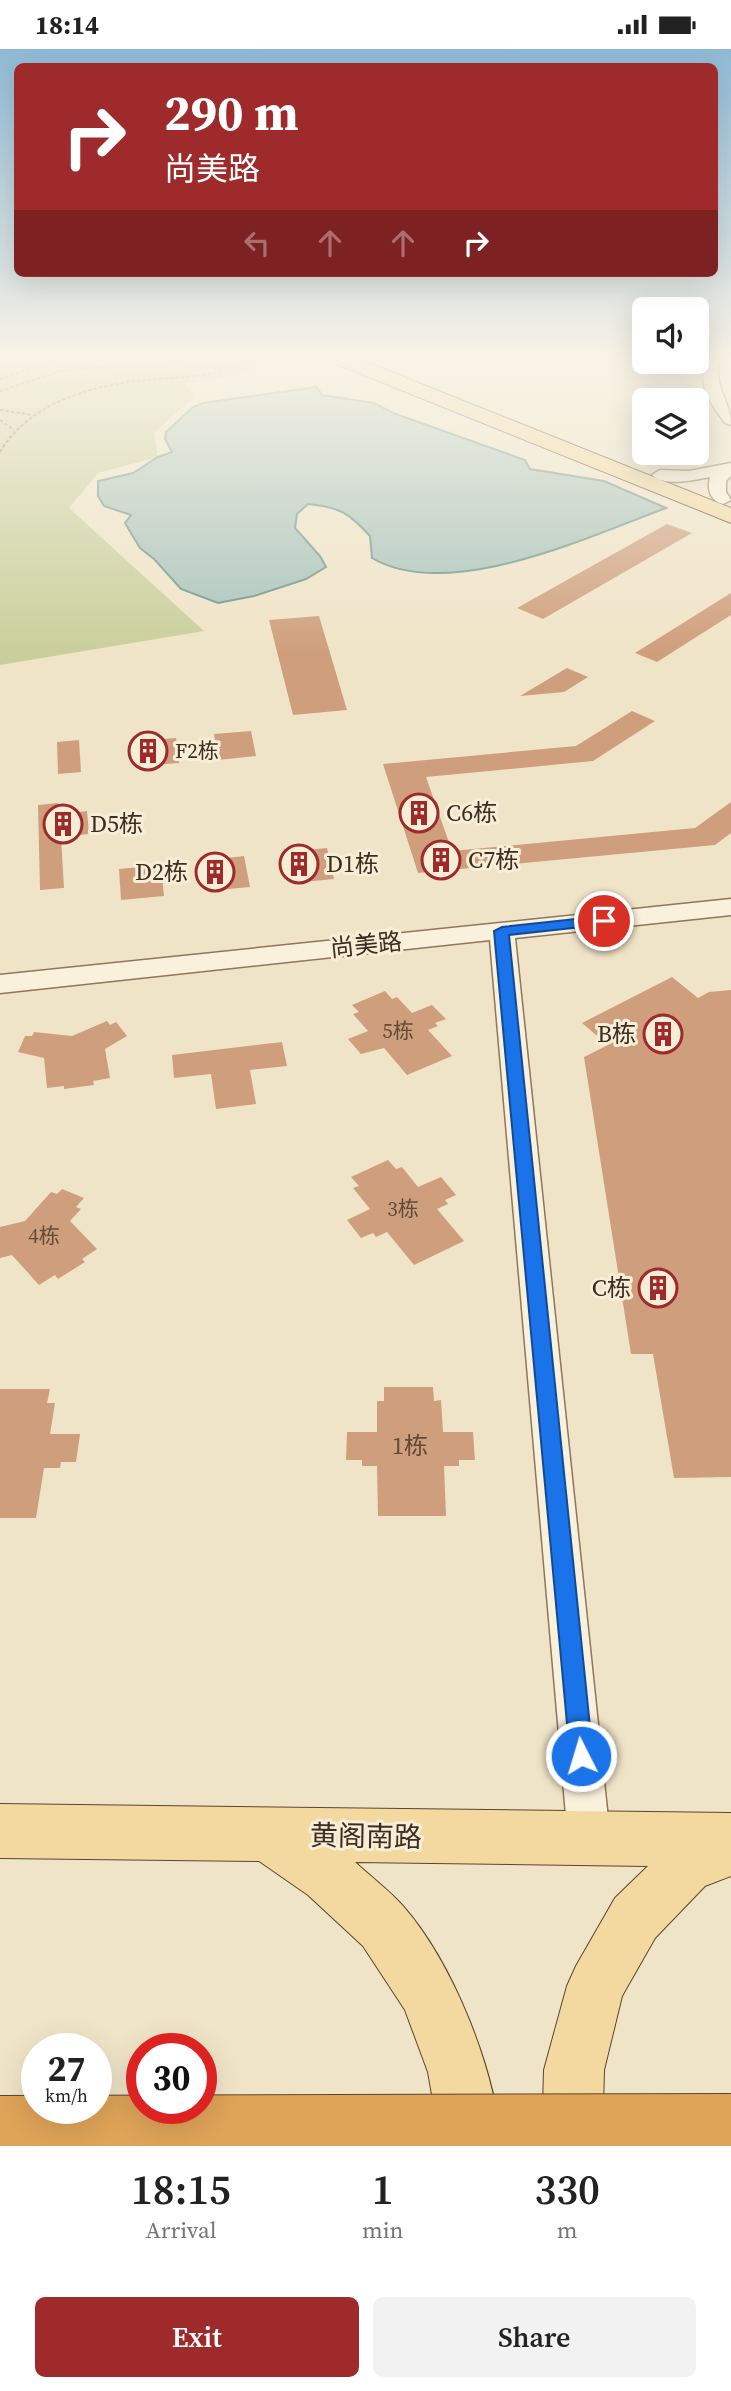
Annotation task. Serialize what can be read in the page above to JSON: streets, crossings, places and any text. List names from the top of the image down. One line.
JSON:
{"streets":{"main road":["黄阁南路"],"street":["尚美路"]},"places":{"building":["F2栋","C6栋","D5栋","C7栋","D1栋","D2栋","B栋","C栋"]},"house_numbers":["5栋","3栋","4栋","1栋"],"page":{"status":"18:14","turn":["290 m","尚美路"],"speed":"27 km/h","limit":"30","eta":["18:15","Arrival","1","min","330","m"],"buttons":["Exit","Share"]}}
